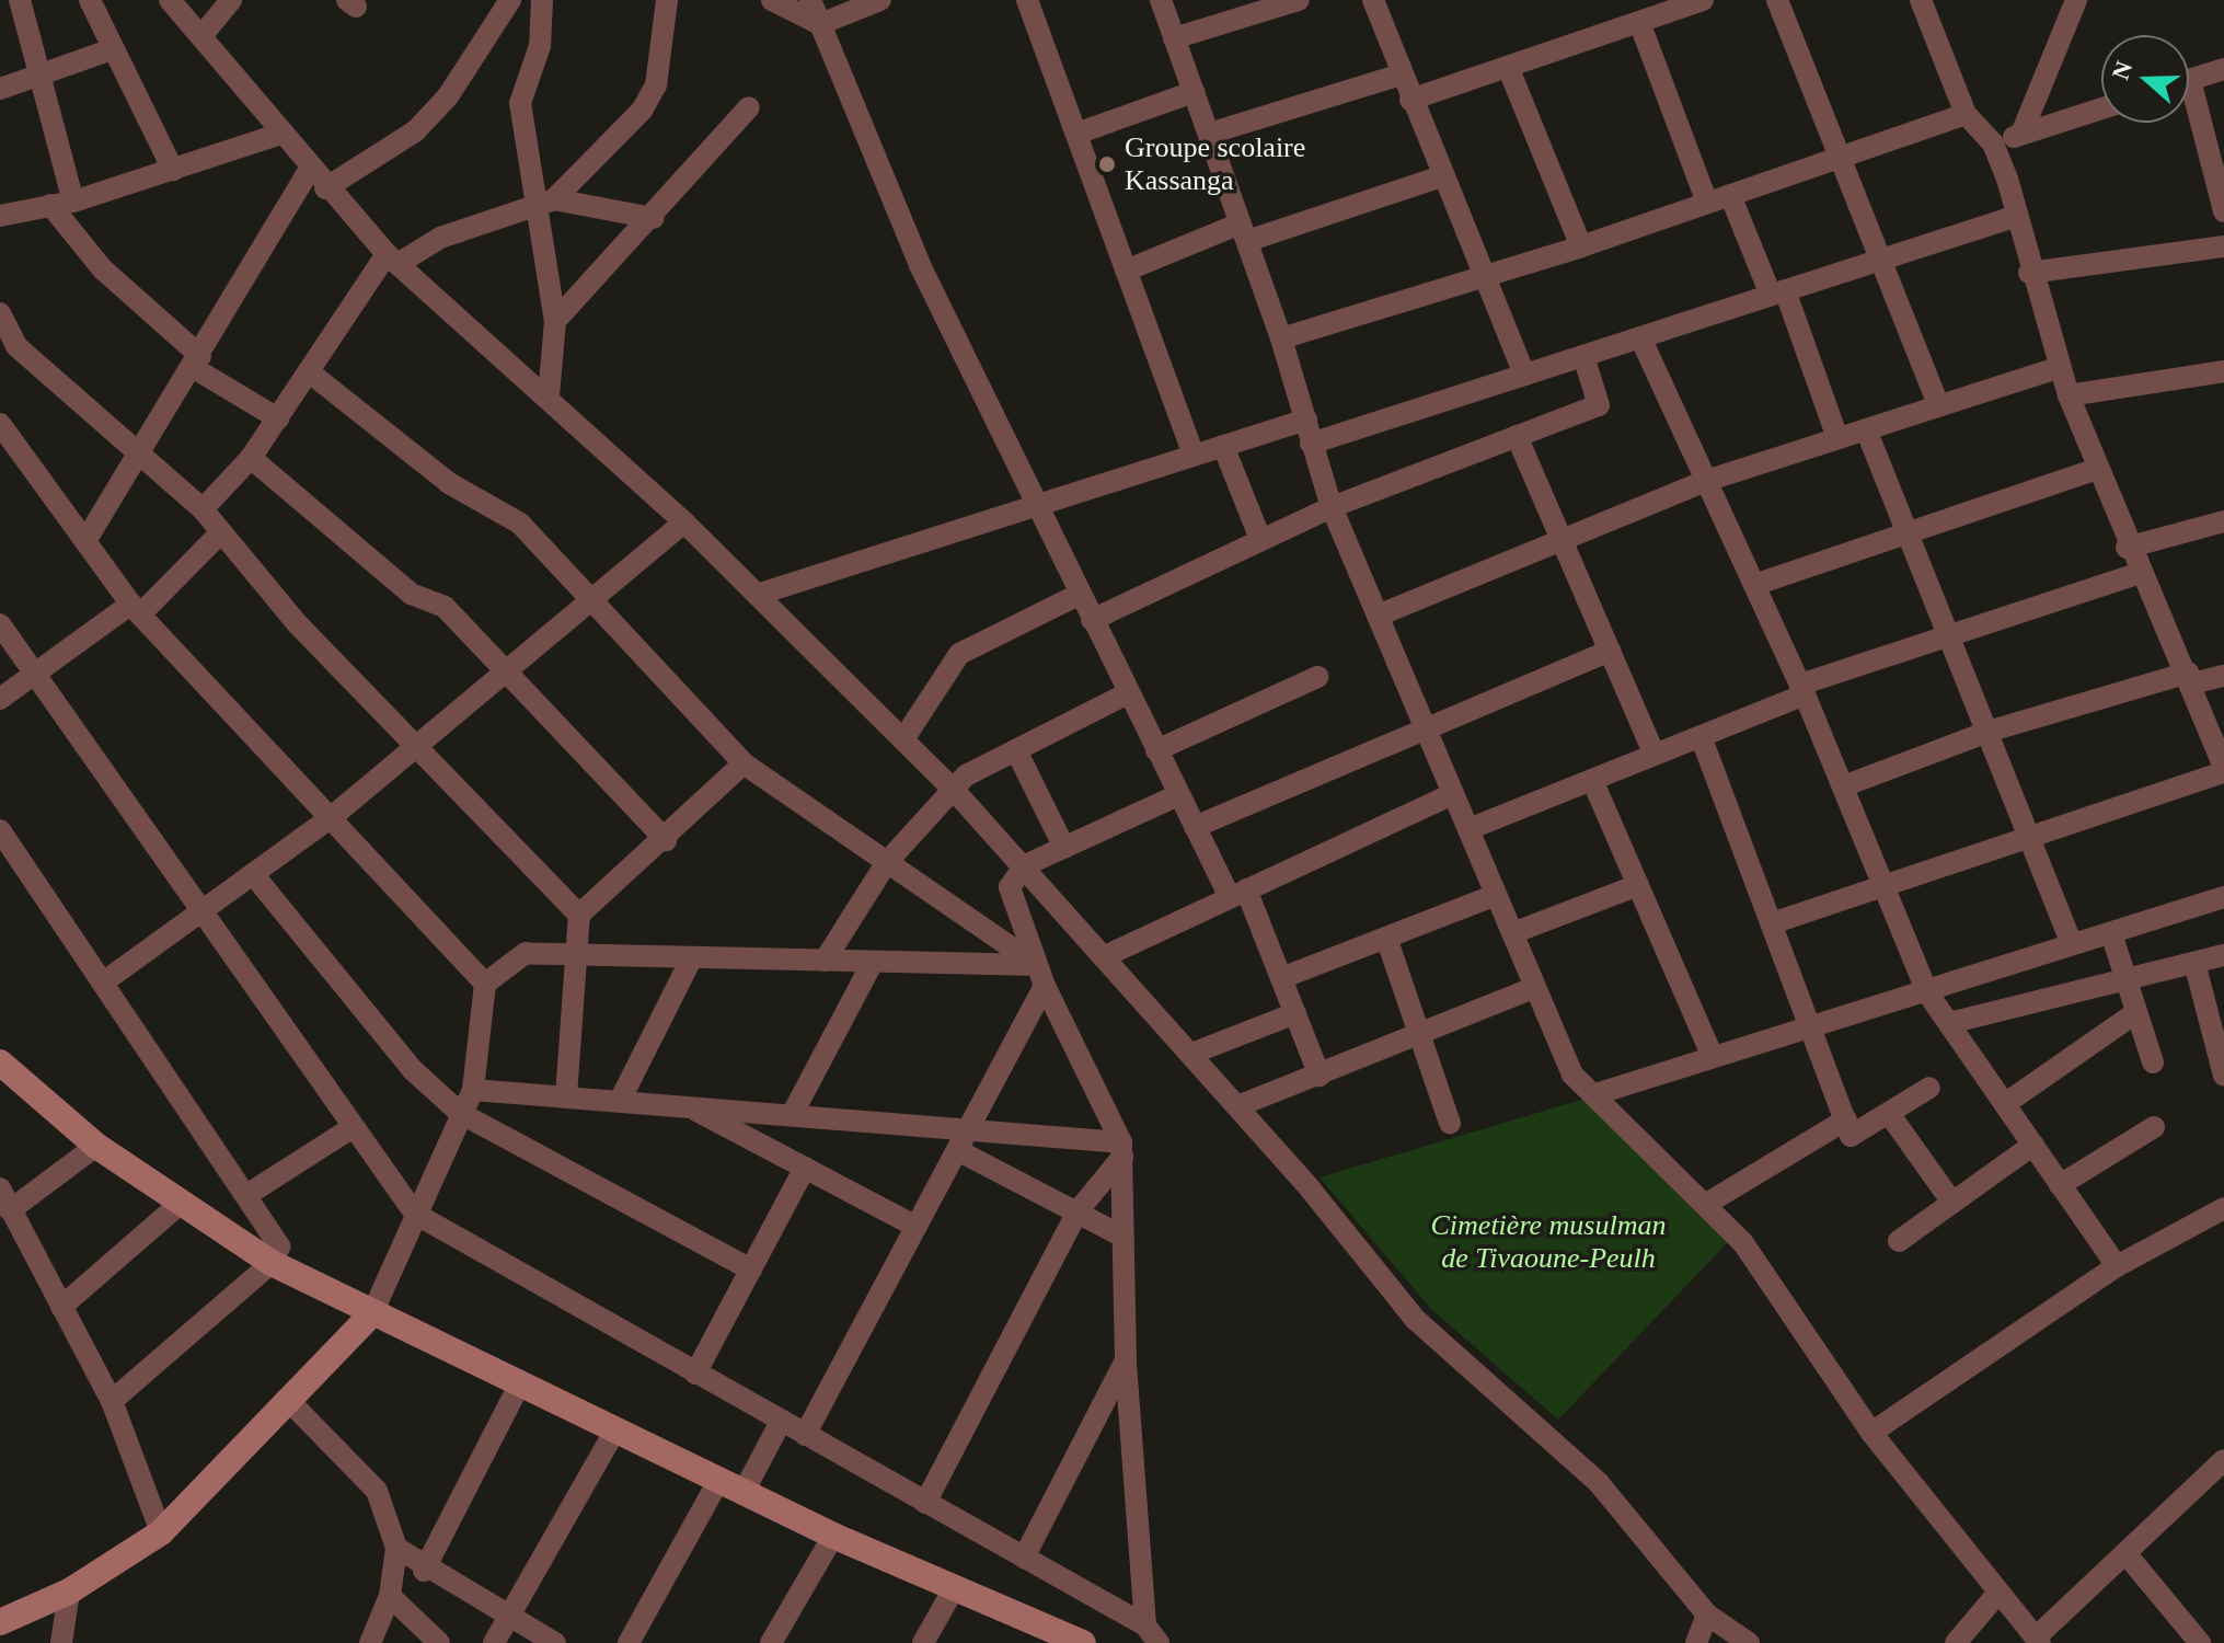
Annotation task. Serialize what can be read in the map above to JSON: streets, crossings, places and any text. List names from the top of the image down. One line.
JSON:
{"parks":["Cimetière musulman de Tivaoune-Peulh"],"places":["Groupe scolaire Kassanga"],"north":"left"}
